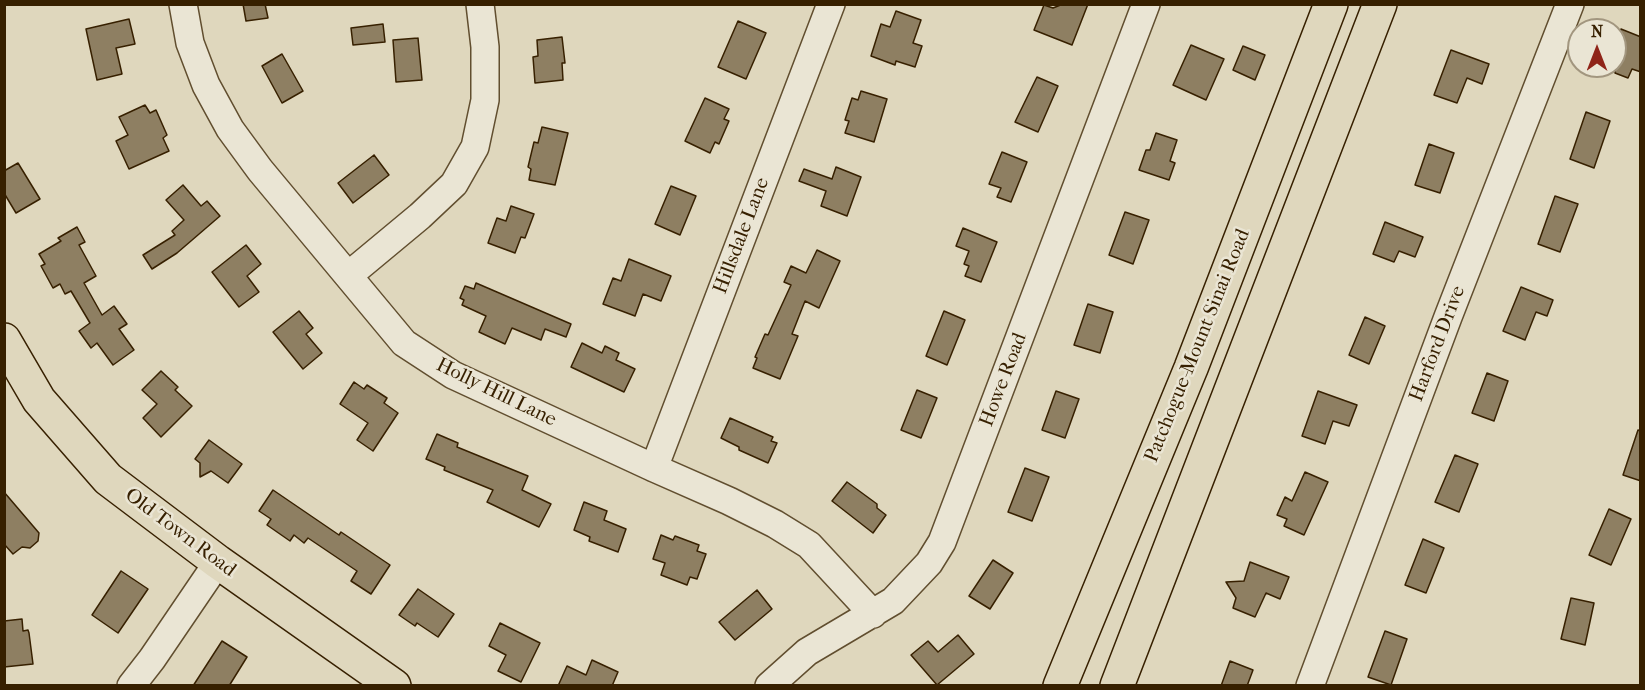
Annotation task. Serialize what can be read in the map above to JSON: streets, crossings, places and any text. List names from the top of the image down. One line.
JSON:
{"streets":{"main road":["Patchogue-Mount Sinai Road","Old Town Road"],"street":["Hillsdale Lane","Harford Drive","Howe Road","Holly Hill Lane"]},"crossings":[["Hillsdale Lane","Holly Hill Lane"],["Howe Road","Holly Hill Lane"]],"north":"top"}
